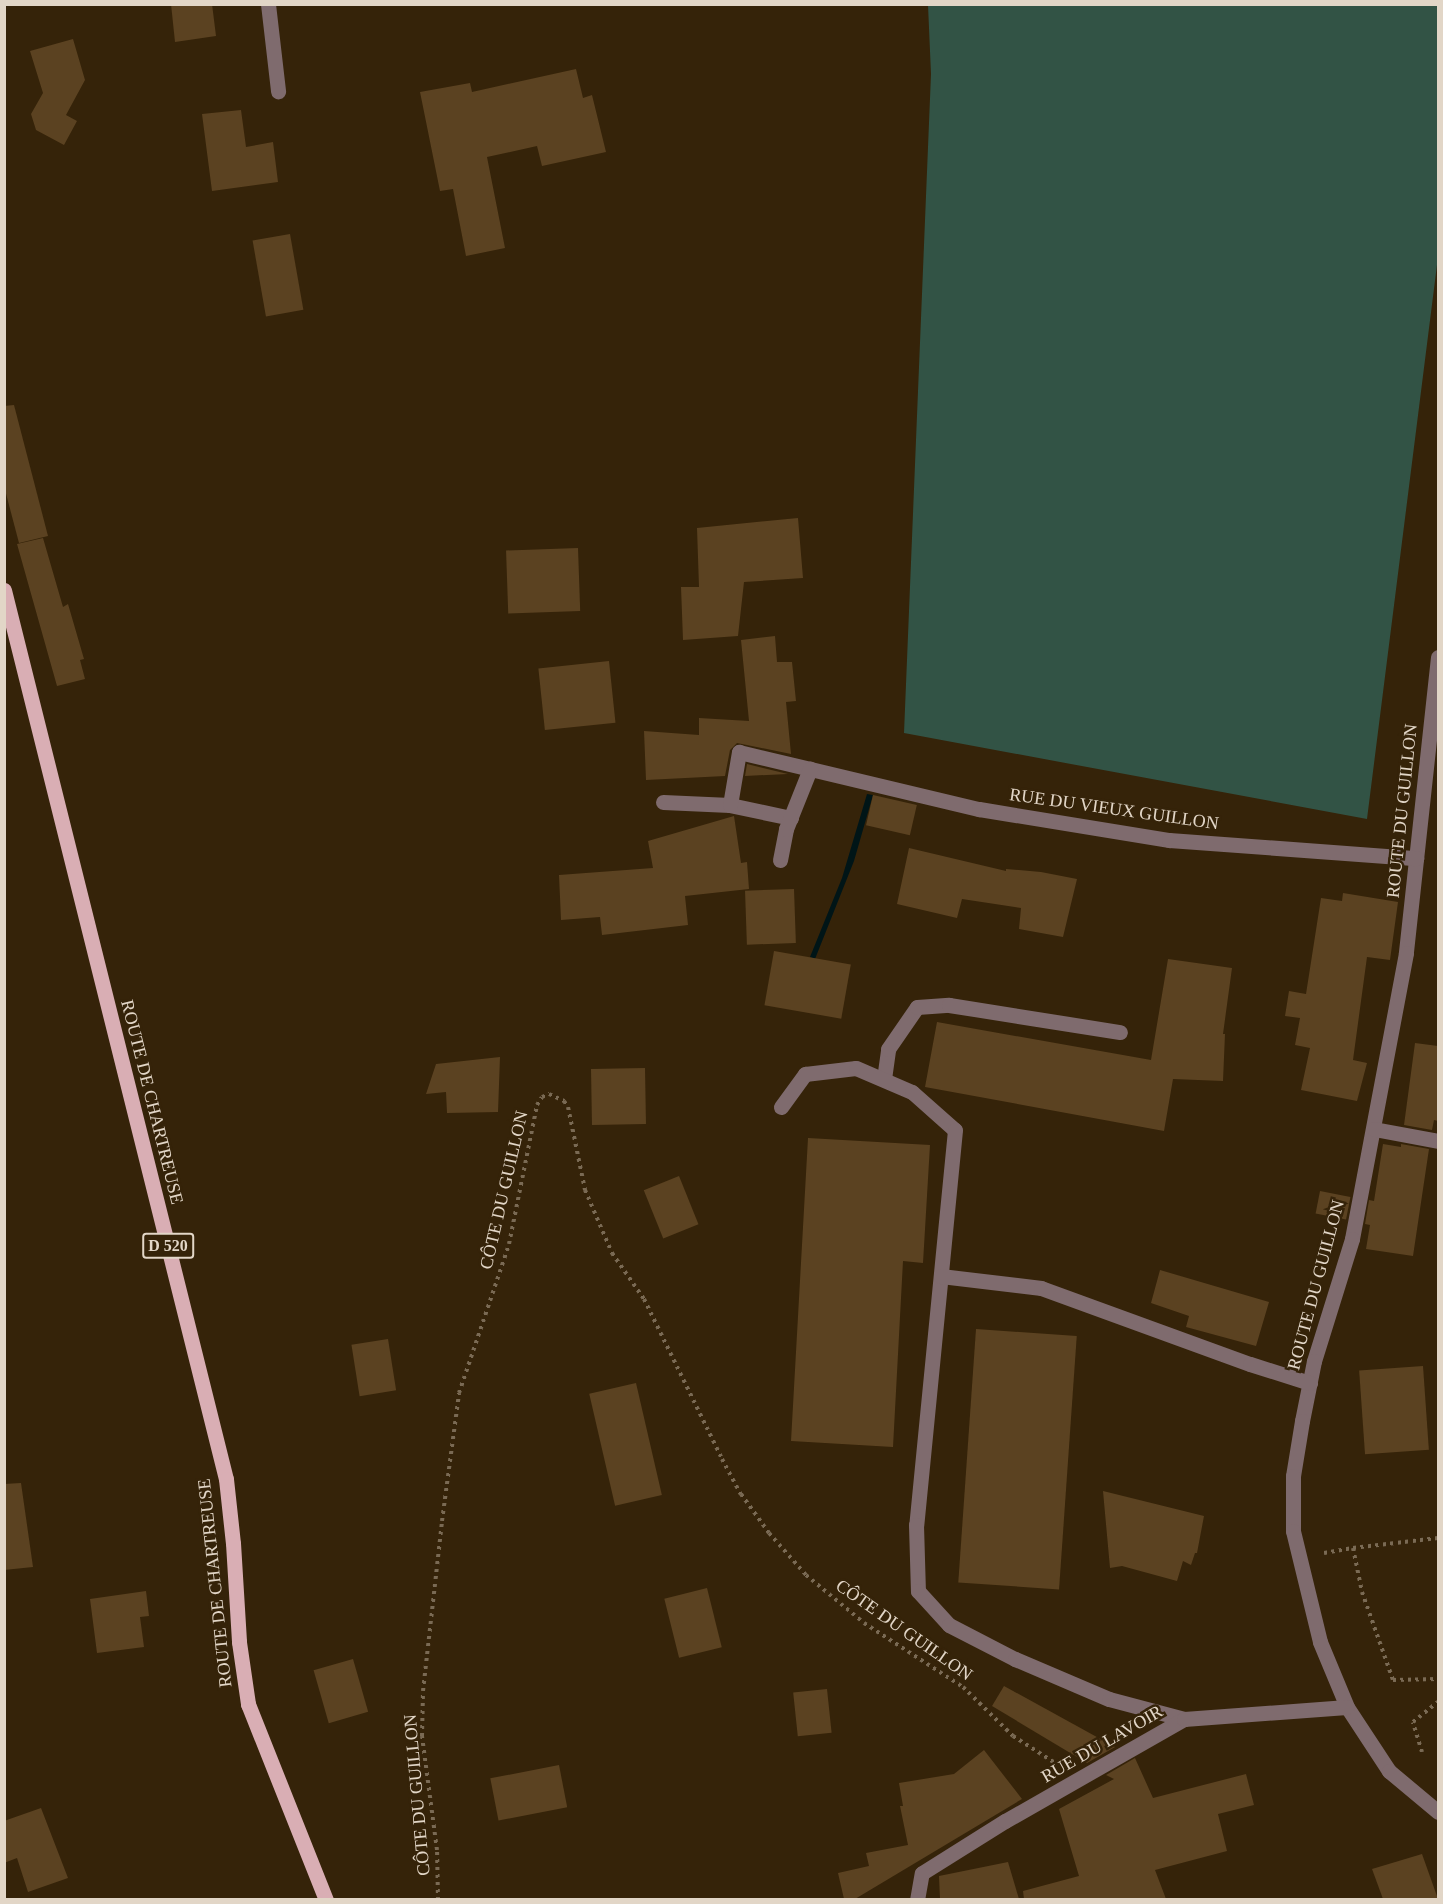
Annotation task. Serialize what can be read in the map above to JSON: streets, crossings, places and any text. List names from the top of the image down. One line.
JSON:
{"streets":{"main road":["ROUTE DE CHARTREUSE","D 520"],"street":["RUE DU VIEUX GUILLON","ROUTE DU GUILLON","RUE DU LAVOIR"],"path":["CÔTE DU GUILLON"]},"crossings":[["RUE DU VIEUX GUILLON","ROUTE DU GUILLON"],["ROUTE DU GUILLON","RUE DU LAVOIR"],["CÔTE DU GUILLON","RUE DU LAVOIR"]]}
